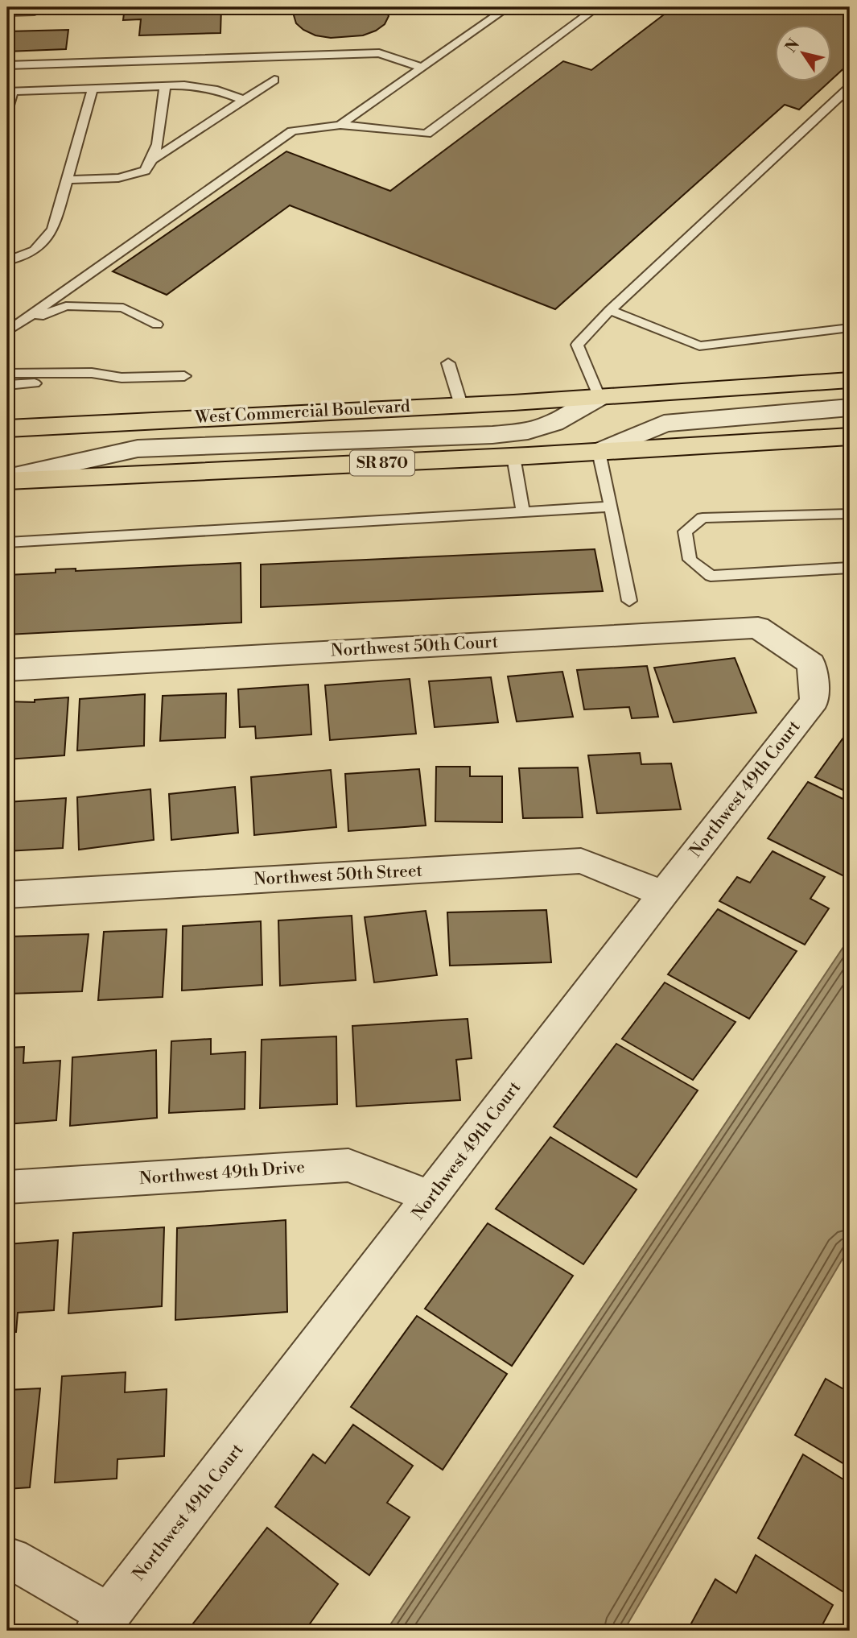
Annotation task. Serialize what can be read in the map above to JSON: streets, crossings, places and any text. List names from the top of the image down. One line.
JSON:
{"streets":{"highway":["West Commercial Boulevard","SR 870"],"street":["Northwest 50th Court","Northwest 49th Court","Northwest 50th Street","Northwest 49th Drive"]},"crossings":[["Northwest 50th Court","Northwest 49th Court"],["Northwest 49th Court","Northwest 50th Street"],["Northwest 49th Court","Northwest 49th Drive"]],"north":"top left"}
